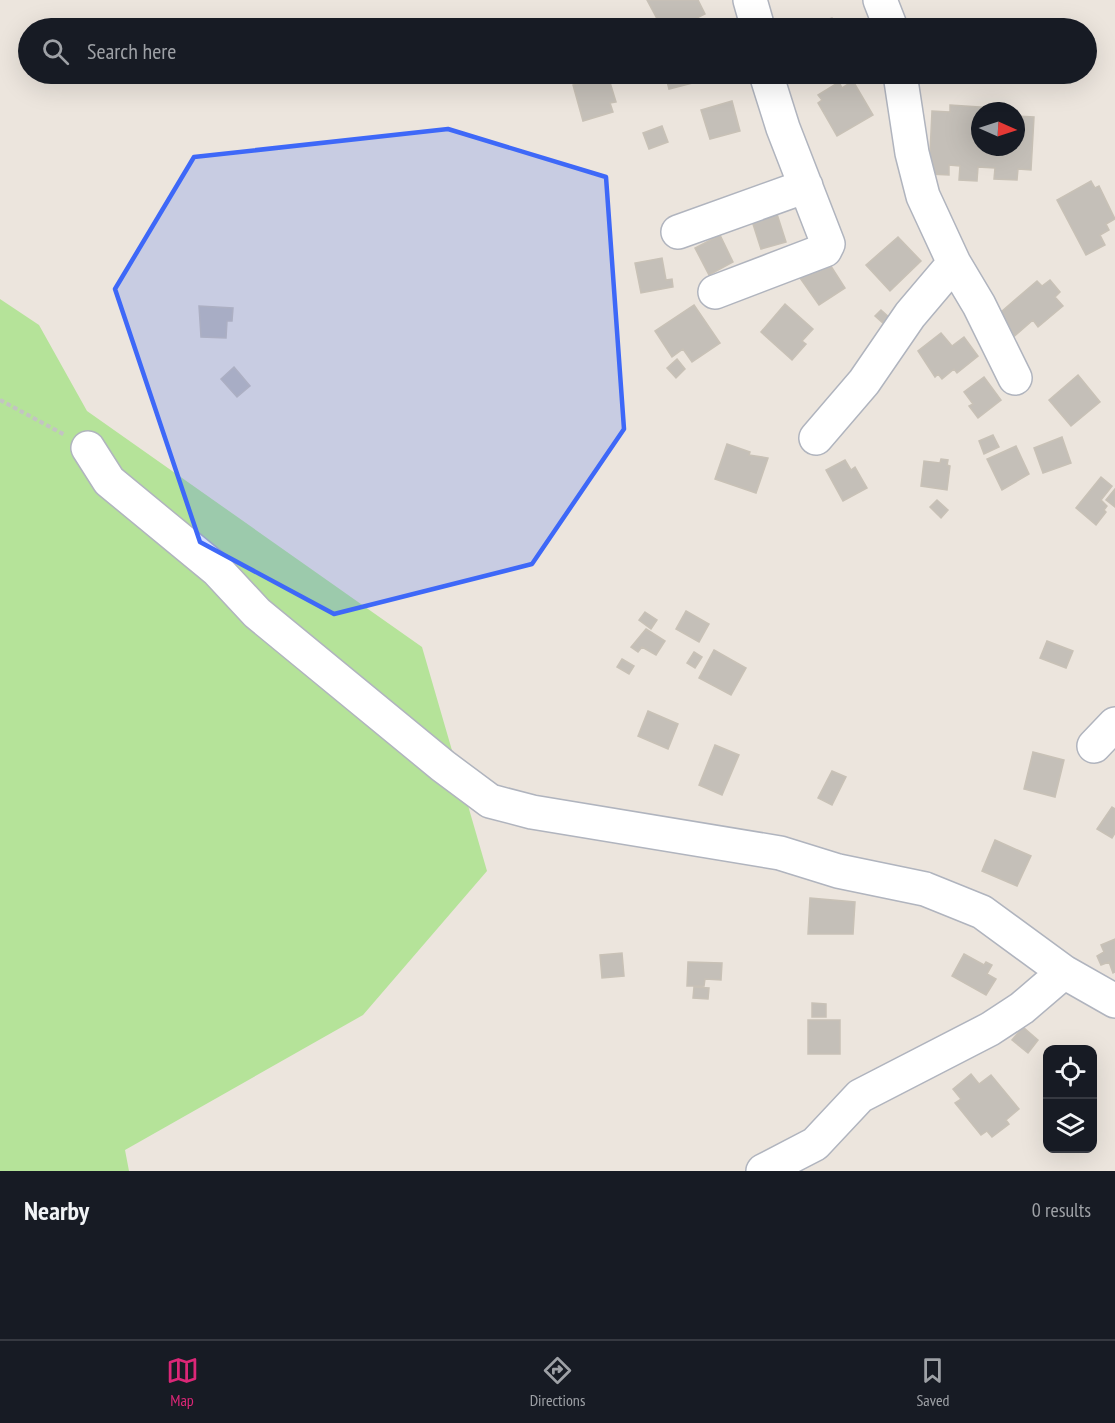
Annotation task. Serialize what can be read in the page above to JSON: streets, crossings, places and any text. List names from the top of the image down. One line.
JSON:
{"north":"right","page":{"search":"Search here","heading":["Nearby","0 results"],"nav":["Map","Directions","Saved"]}}
